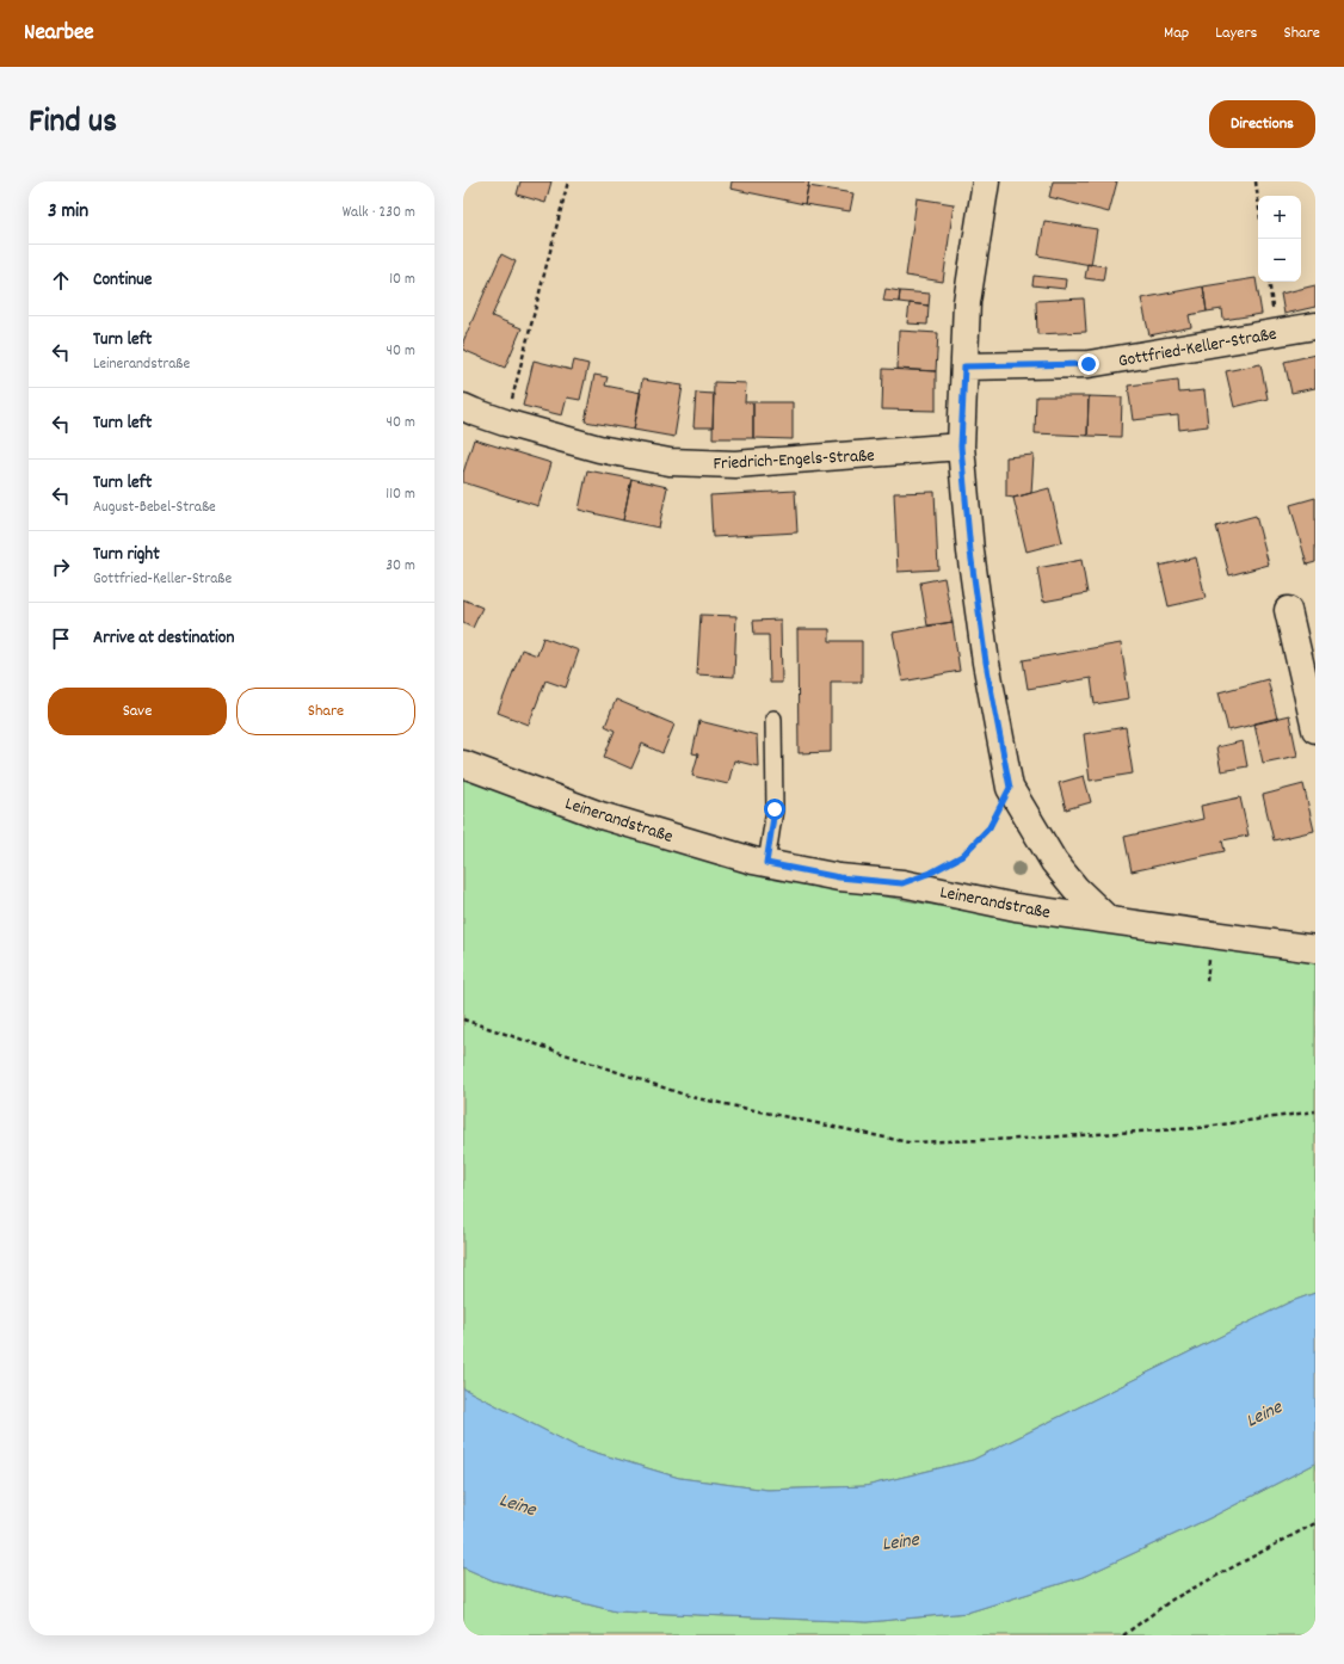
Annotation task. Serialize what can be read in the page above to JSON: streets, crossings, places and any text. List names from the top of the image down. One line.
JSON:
{"streets":{"street":["Gottfried-Keller-Straße","Friedrich-Engels-Straße","Leinerandstraße"]},"water":["Leine"],"page":{"header":"Nearbee","nav":["Map","Layers","Share"],"title":"Find us","buttons":["Directions",["Save","Share"]],"heading":["3 min","Walk · 230 m"],"map_buttons":["+","−"],"list":[["Continue","10 m"],["Turn left","Leinerandstraße","40 m"],["Turn left","40 m"],["Turn left","August-Bebel-Straße","110 m"],["Turn right","Gottfried-Keller-Straße","30 m"],"Arrive at destination"]}}
